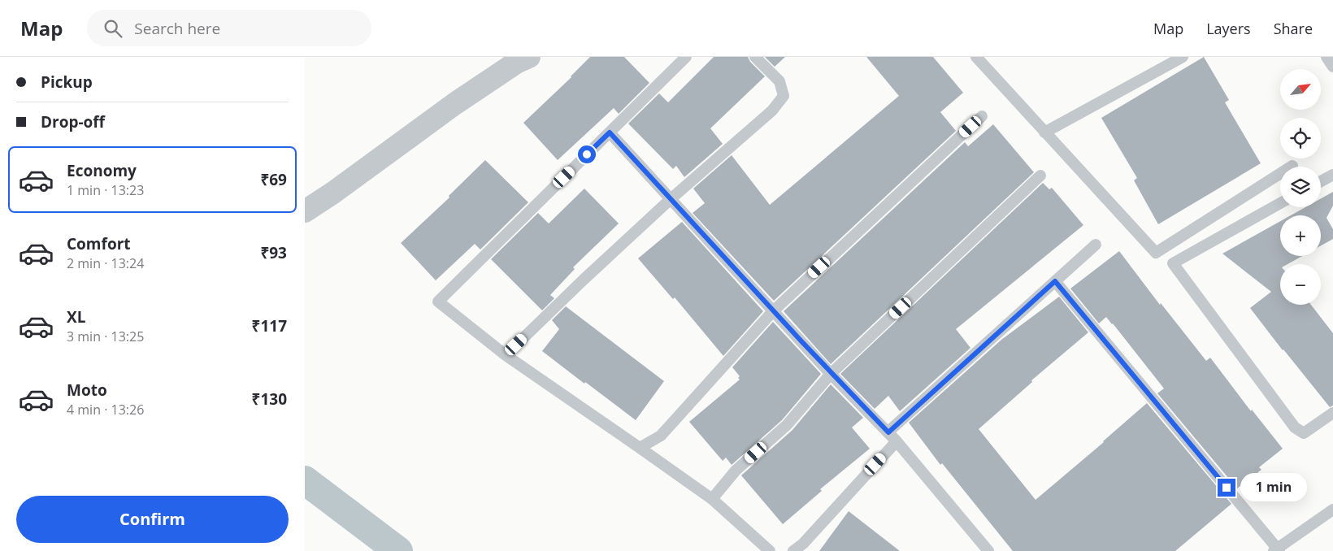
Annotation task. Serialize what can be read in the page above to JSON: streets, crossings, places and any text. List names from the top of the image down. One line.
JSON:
{"north":"top right","page":{"header":"Map","search":"Search here","nav":["Map","Layers","Share"],"banner":["Pickup","Drop-off"],"map_buttons":["+","−"],"list":[{"name":"Economy","note":"1 min · 13:23","value":"₹69"},{"name":"Comfort","note":"2 min · 13:24","value":"₹93"},{"name":"XL","note":"3 min · 13:25","value":"₹117"},{"name":"Moto","note":"4 min · 13:26","value":"₹130"}],"bubble":"1 min","buttons":"Confirm"}}
